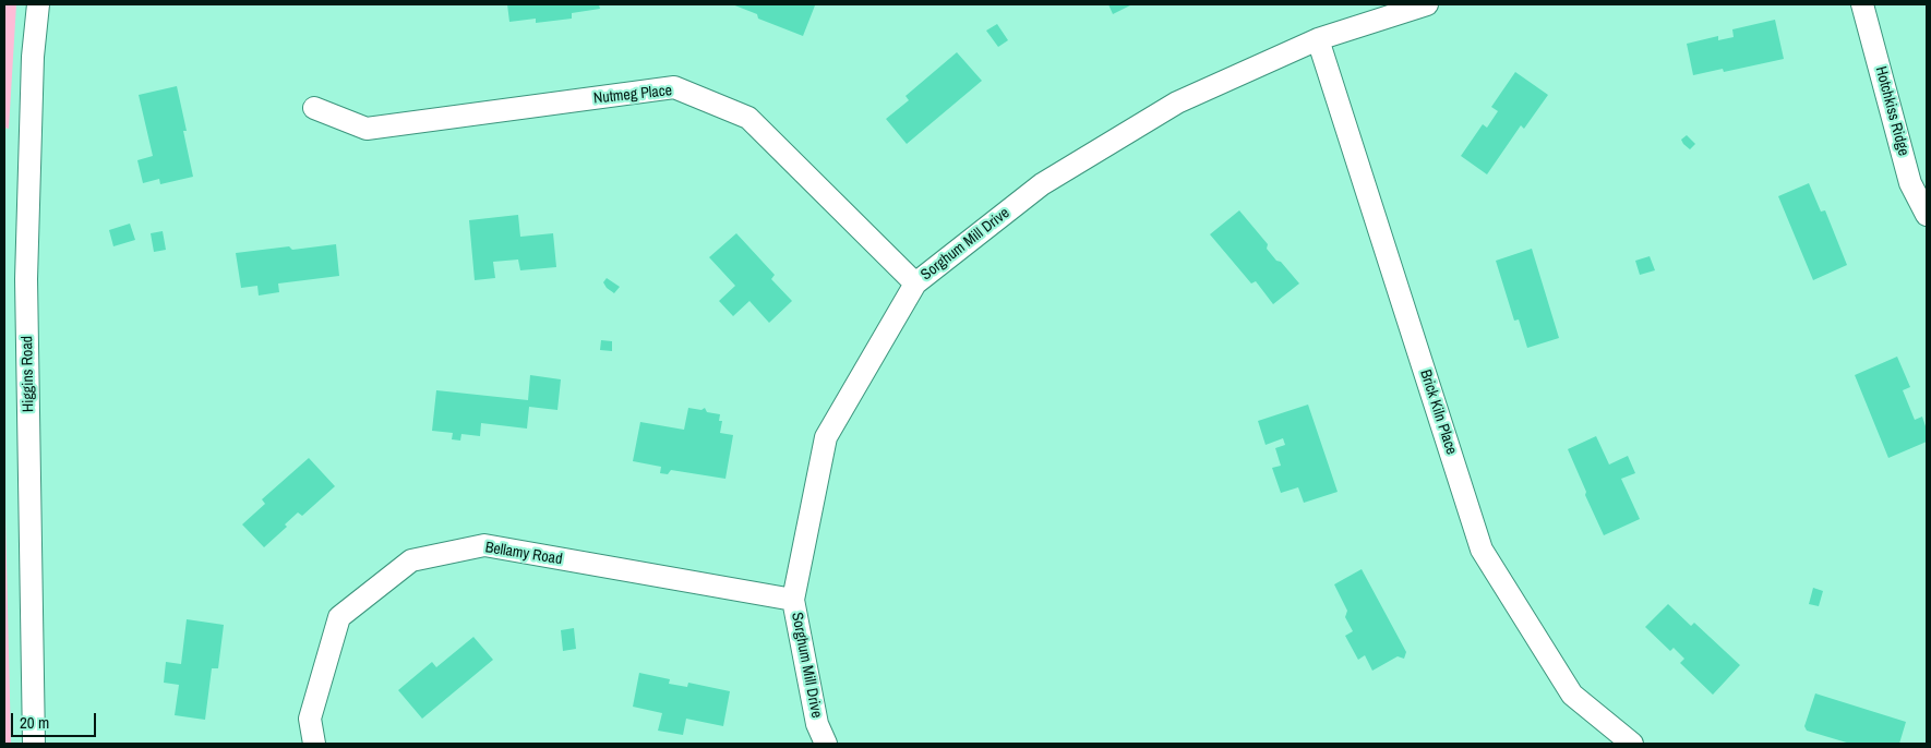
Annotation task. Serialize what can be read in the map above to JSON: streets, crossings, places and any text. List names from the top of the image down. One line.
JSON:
{"streets":{"street":["Nutmeg Place","Hotchkiss Ridge","Sorghum Mill Drive","Higgins Road","Brick Kiln Place","Bellamy Road"]},"crossings":[["Nutmeg Place","Sorghum Mill Drive"],["Sorghum Mill Drive","Brick Kiln Place"],["Sorghum Mill Drive","Bellamy Road"]],"scale_bar":"20 m"}
